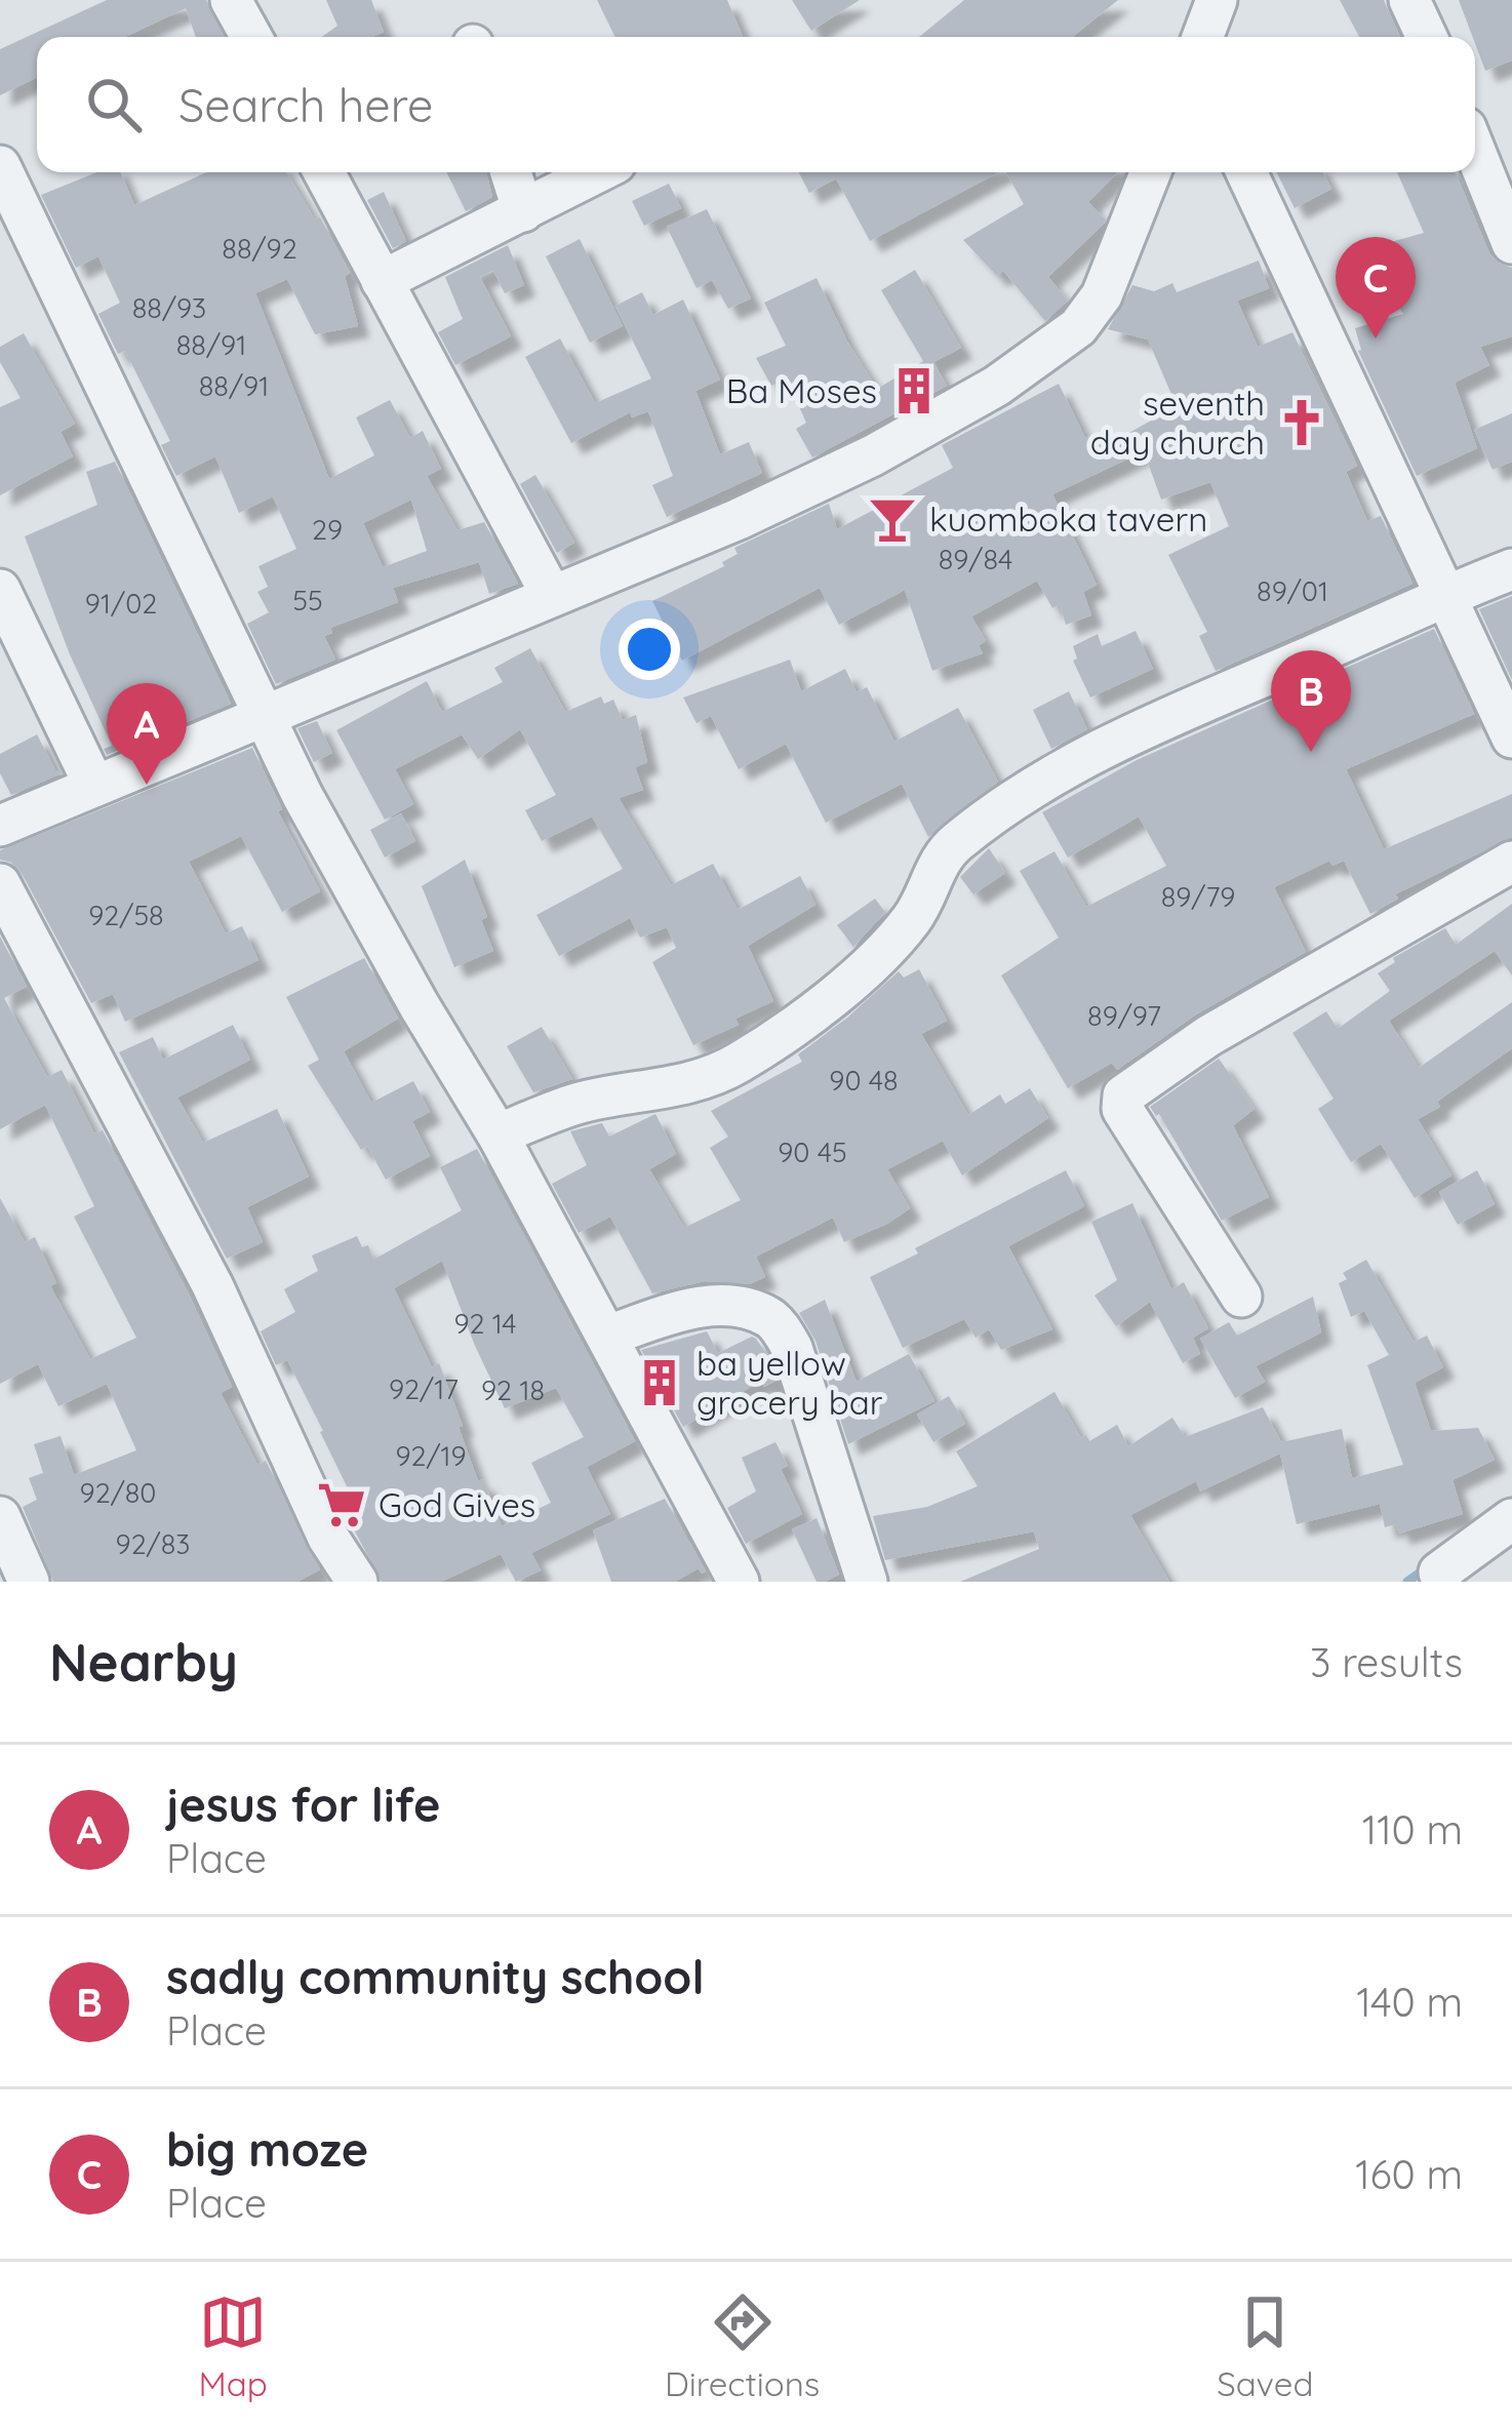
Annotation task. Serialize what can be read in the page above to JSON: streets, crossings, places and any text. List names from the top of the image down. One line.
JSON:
{"places":{"building":["Ba Moses","ba yellow grocery bar"],"church":["seventh day church"],"bar":["kuomboka tavern"],"supermarket":["God Gives"]},"house_numbers":["88/92","88/93","88/91","88/91","29","89/84","89/01","55","91/02","89/79","92/58","89/97","90 48","90 45","92 14","92/17","92 18","92/19","92/80","92/83"],"page":{"search":"Search here","pins":["C","B","A"],"heading":["Nearby","3 results"],"list":[{"mark":"A","name":"jesus for life","note":"Place","value":"110 m"},{"mark":"B","name":"sadly community school","note":"Place","value":"140 m"},{"mark":"C","name":"big moze","note":"Place","value":"160 m"}],"nav":["Map","Directions","Saved"]}}
